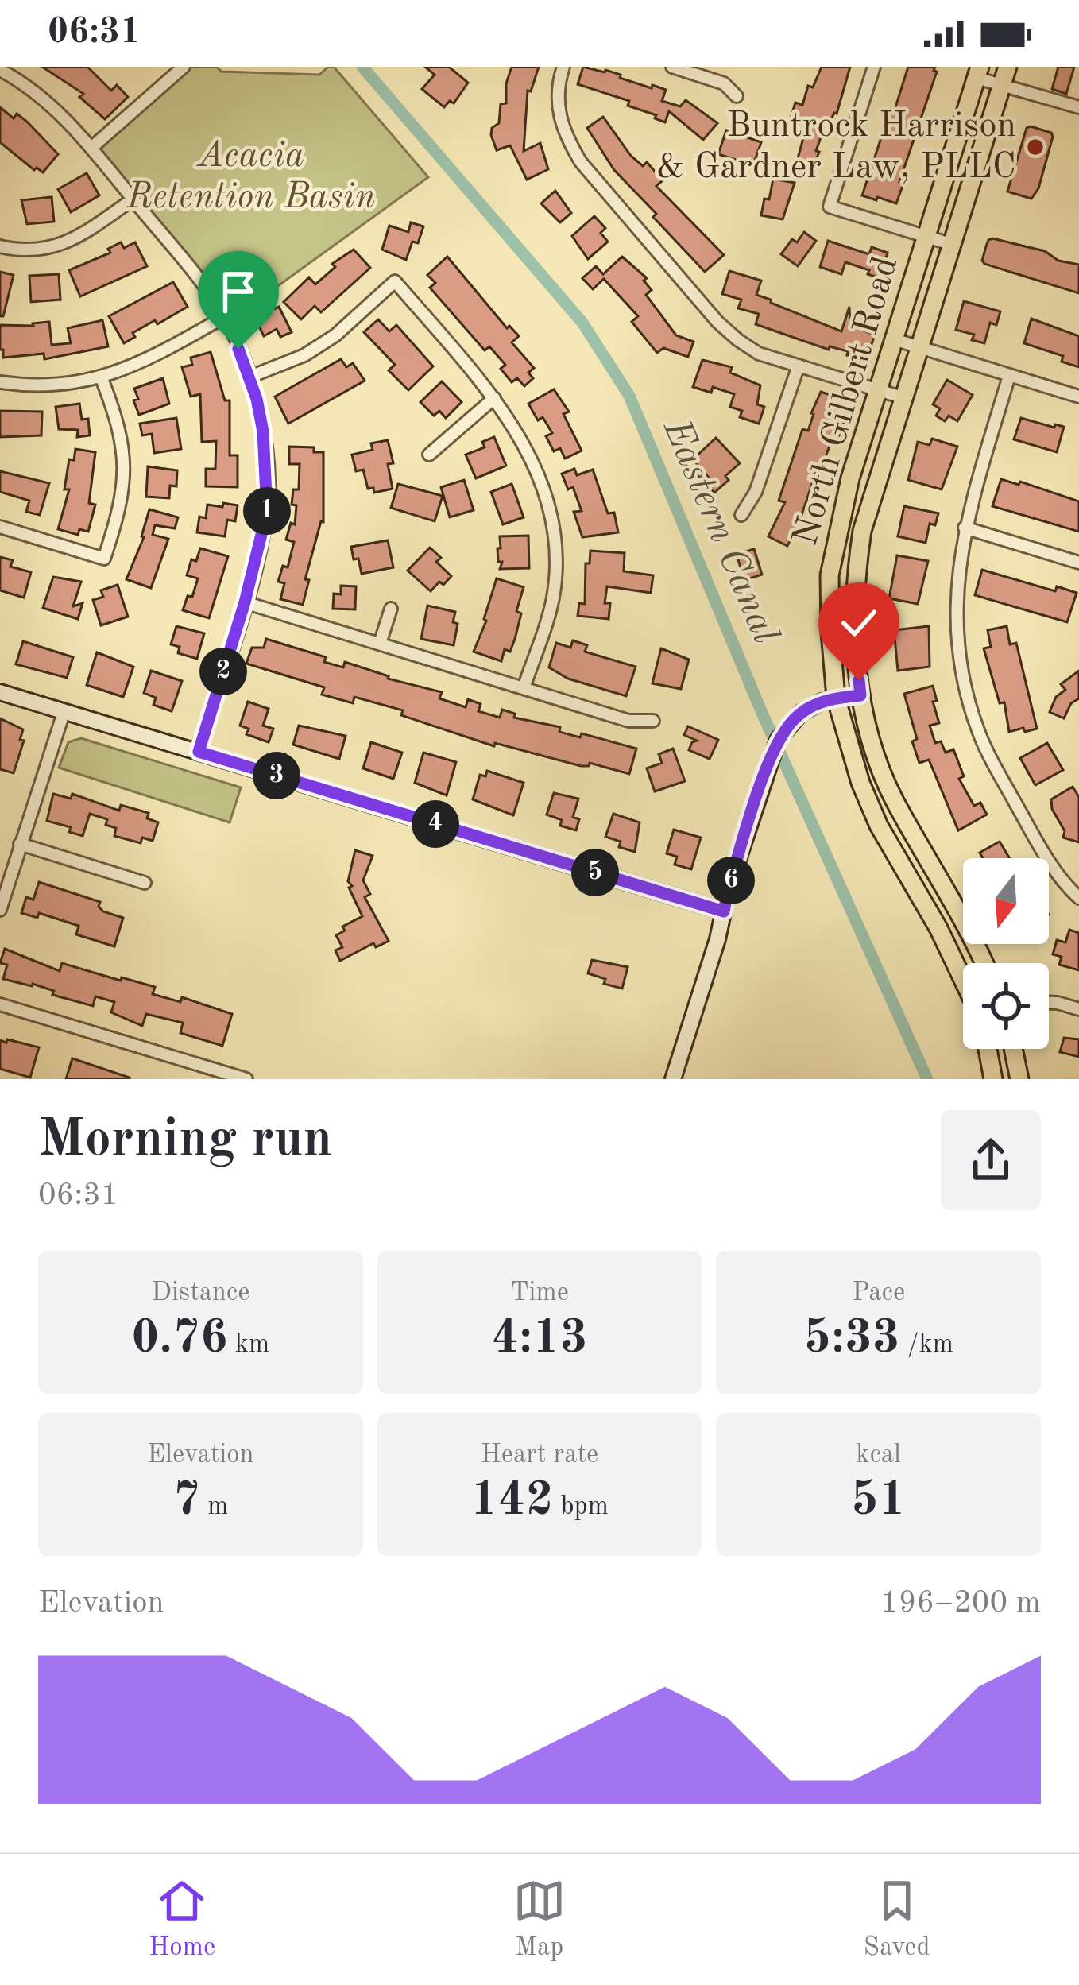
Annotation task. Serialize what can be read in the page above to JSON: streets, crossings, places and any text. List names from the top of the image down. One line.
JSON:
{"streets":{"main road":["North Gilbert Road"]},"water":["Eastern Canal"],"parks":["Acacia Retention Basin"],"places":["Buntrock Harrison & Gardner Law, PLLC"],"north":"bottom","page":{"status":"06:31","pins":["1","2","3","4","5","6"],"heading":["Morning run","06:31"],"stats":[["Distance","0.76 km"],["Time","4:13"],["Pace","5:33 /km"],["Elevation","7 m"],["Heart rate","142 bpm"],["kcal","51"]],"chart":["Elevation","196–200 m"],"tabs":["Home","Map","Saved"]}}
